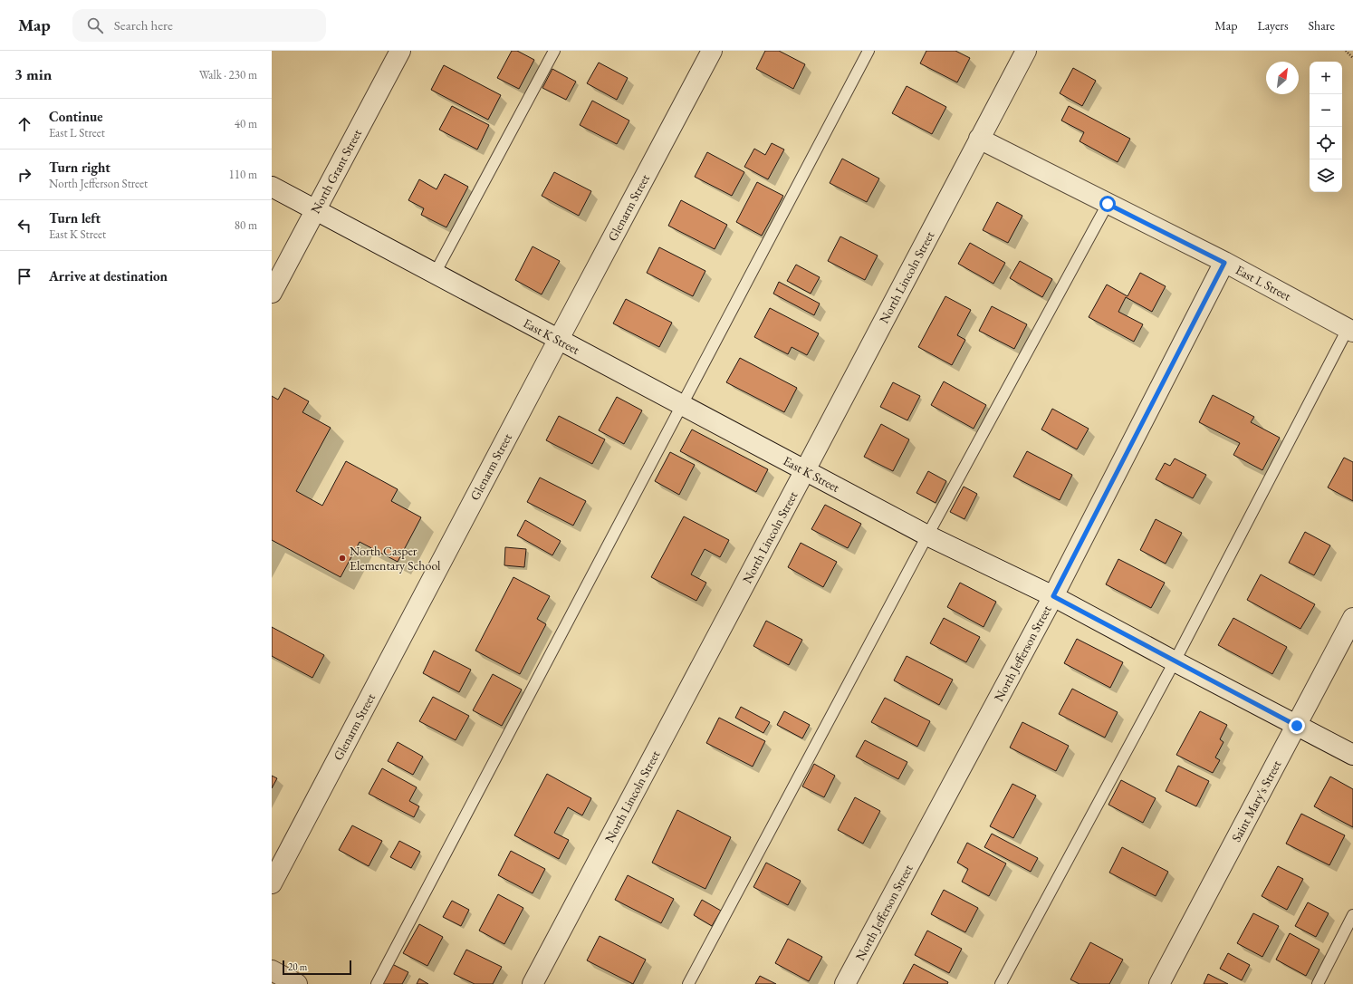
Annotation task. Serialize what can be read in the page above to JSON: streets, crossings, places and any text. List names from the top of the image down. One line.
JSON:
{"streets":{"street":["North Grant Street","Glenarm Street","North Lincoln Street","East L Street","East K Street","North Jefferson Street","Saint Mary's Street"]},"crossings":[["North Grant Street","East K Street"],["Glenarm Street","East K Street"],["North Lincoln Street","East L Street"],["North Lincoln Street","East K Street"],["East L Street","North Jefferson Street"],["East K Street","North Jefferson Street"],["East K Street","Saint Mary's Street"]],"places":["North Casper Elementary School"],"scale_bar":"20 m","north":"top right","page":{"header":"Map","search":"Search here","nav":["Map","Layers","Share"],"heading":["3 min","Walk · 230 m"],"map_buttons":["+","−"],"list":[["Continue","East L Street","40 m"],["Turn right","North Jefferson Street","110 m"],["Turn left","East K Street","80 m"],"Arrive at destination"],"scale":"20 m"}}
